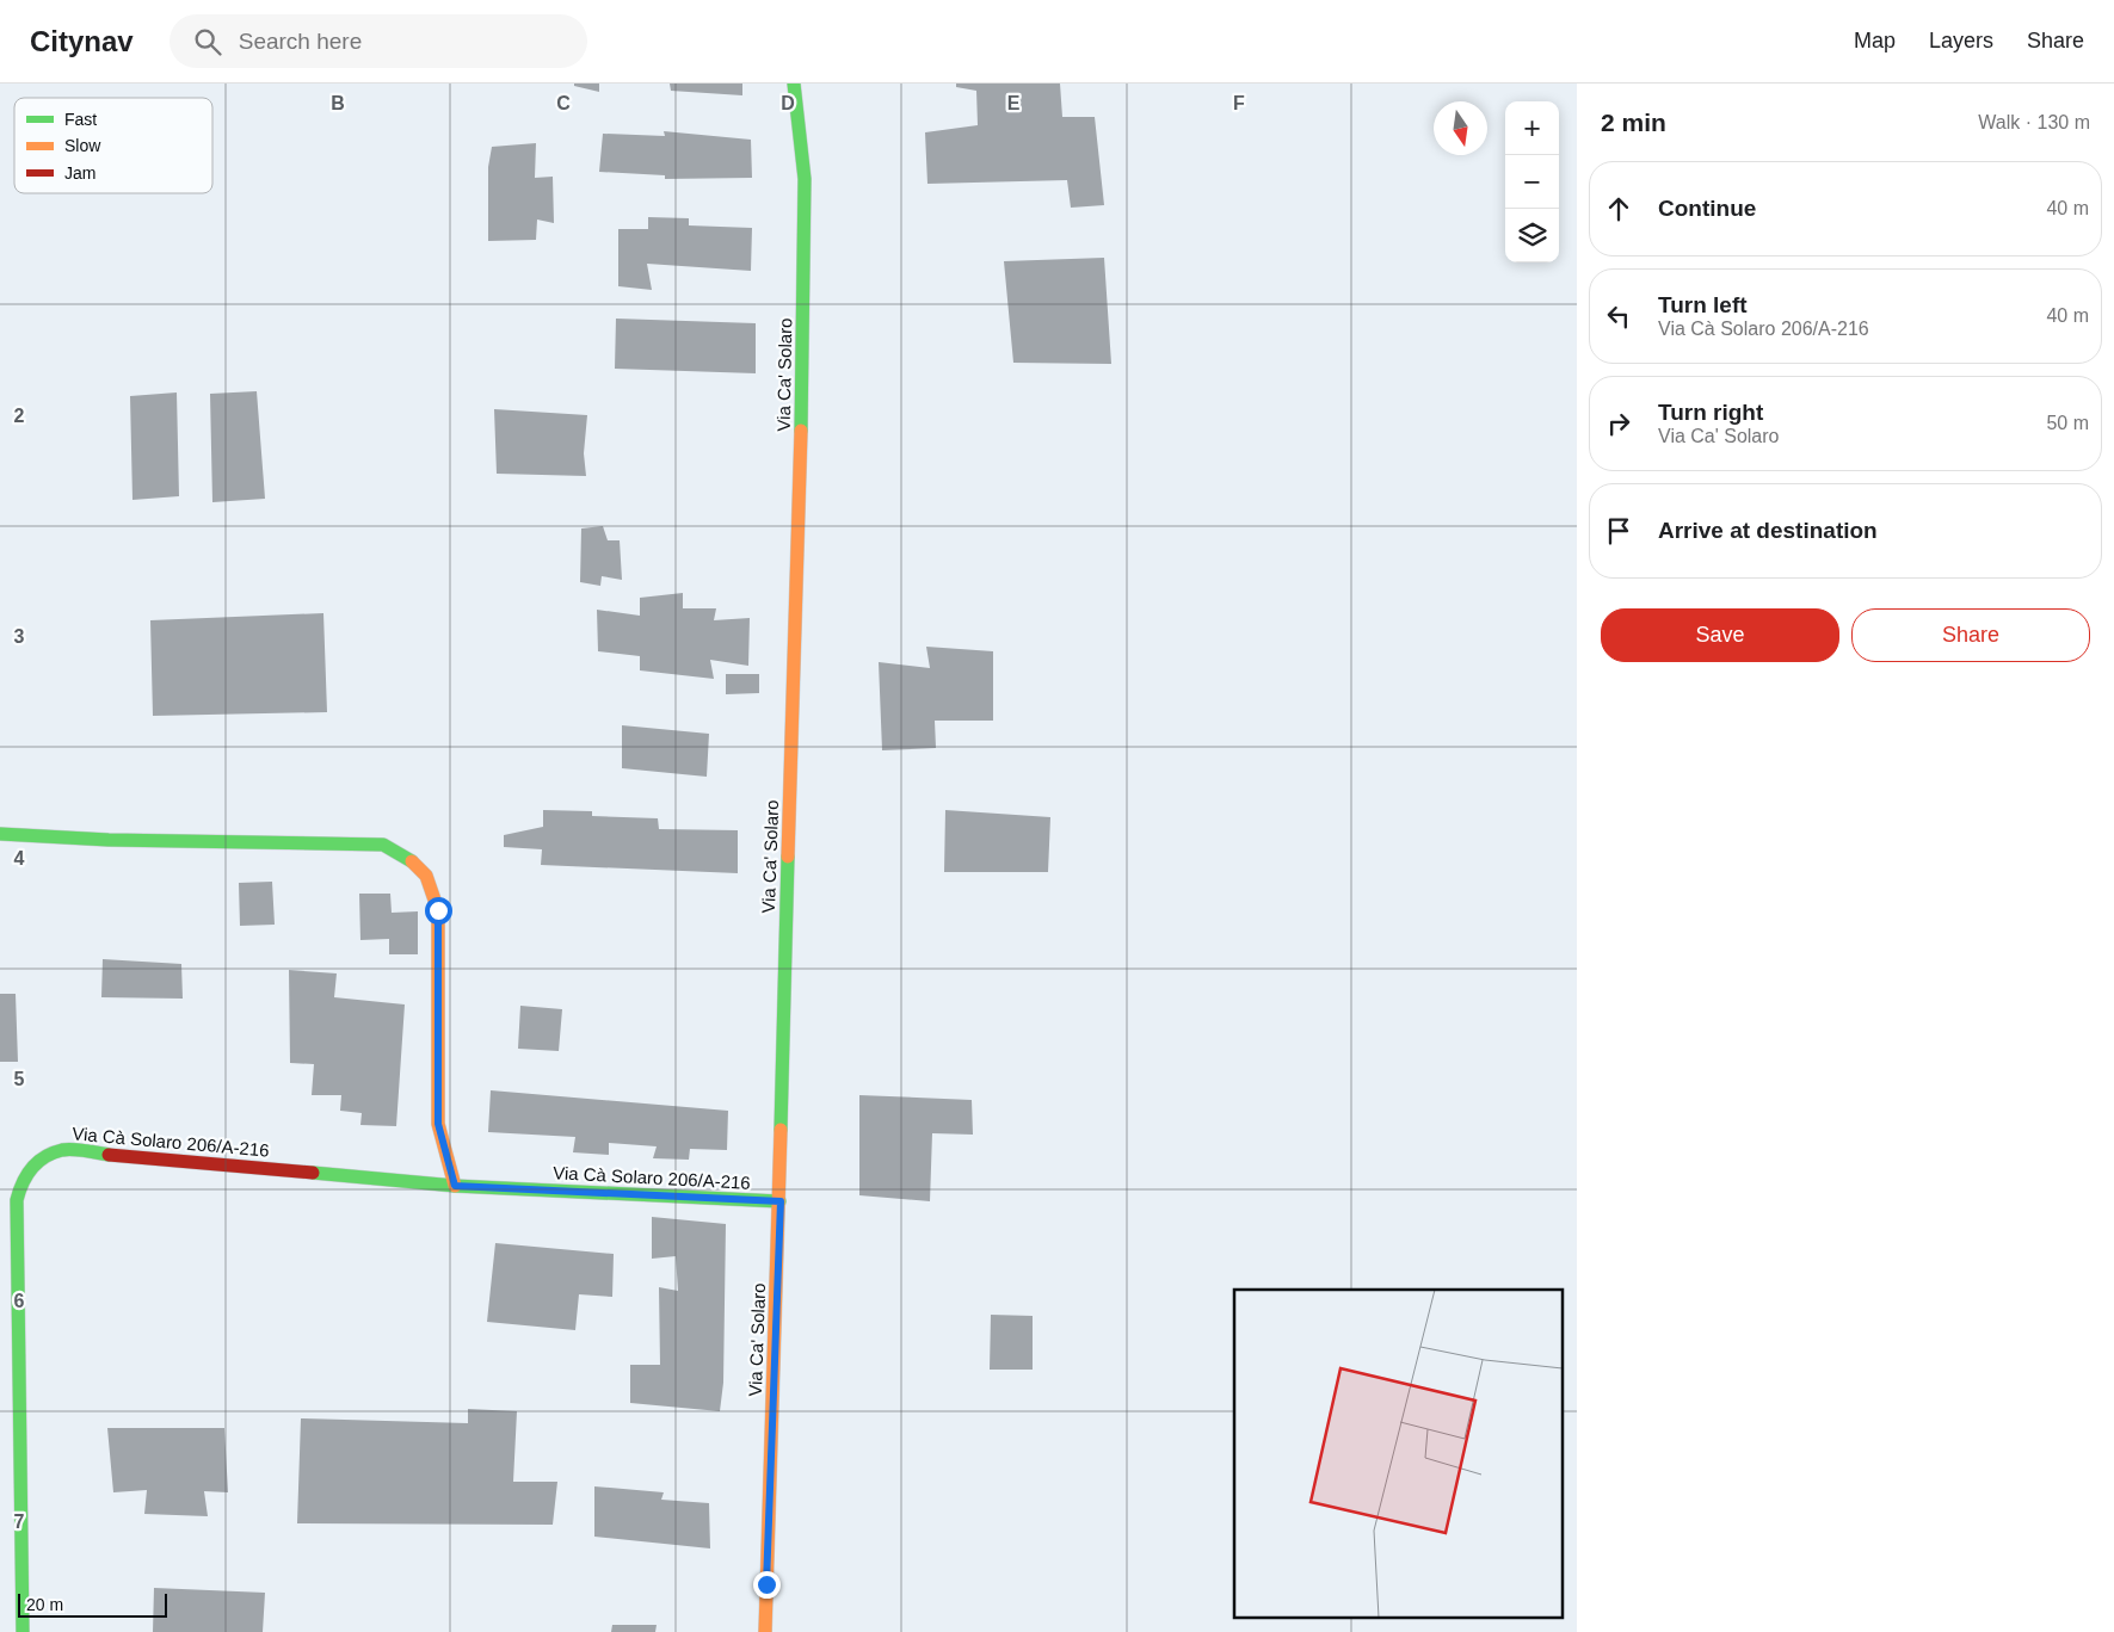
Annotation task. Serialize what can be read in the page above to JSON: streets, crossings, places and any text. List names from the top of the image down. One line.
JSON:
{"streets":{"street":["Via Ca' Solaro","Via Cà Solaro 206/A-216"]},"crossings":[["Via Ca' Solaro","Via Cà Solaro 206/A-216"]],"legend":["Fast","Slow","Jam"],"scale_bar":"20 m","north":"bottom","page":{"header":"Citynav","search":"Search here","nav":["Map","Layers","Share"],"heading":["2 min","Walk · 130 m"],"map_buttons":["+","−"],"list":[["Continue","40 m"],["Turn left","Via Cà Solaro 206/A-216","40 m"],["Turn right","Via Ca' Solaro","50 m"],"Arrive at destination"],"buttons":["Save","Share"],"scale":"20 m"},"grid":{"columns":["B","C","D","E","F"],"rows":["2","3","4","5","6","7"]}}
